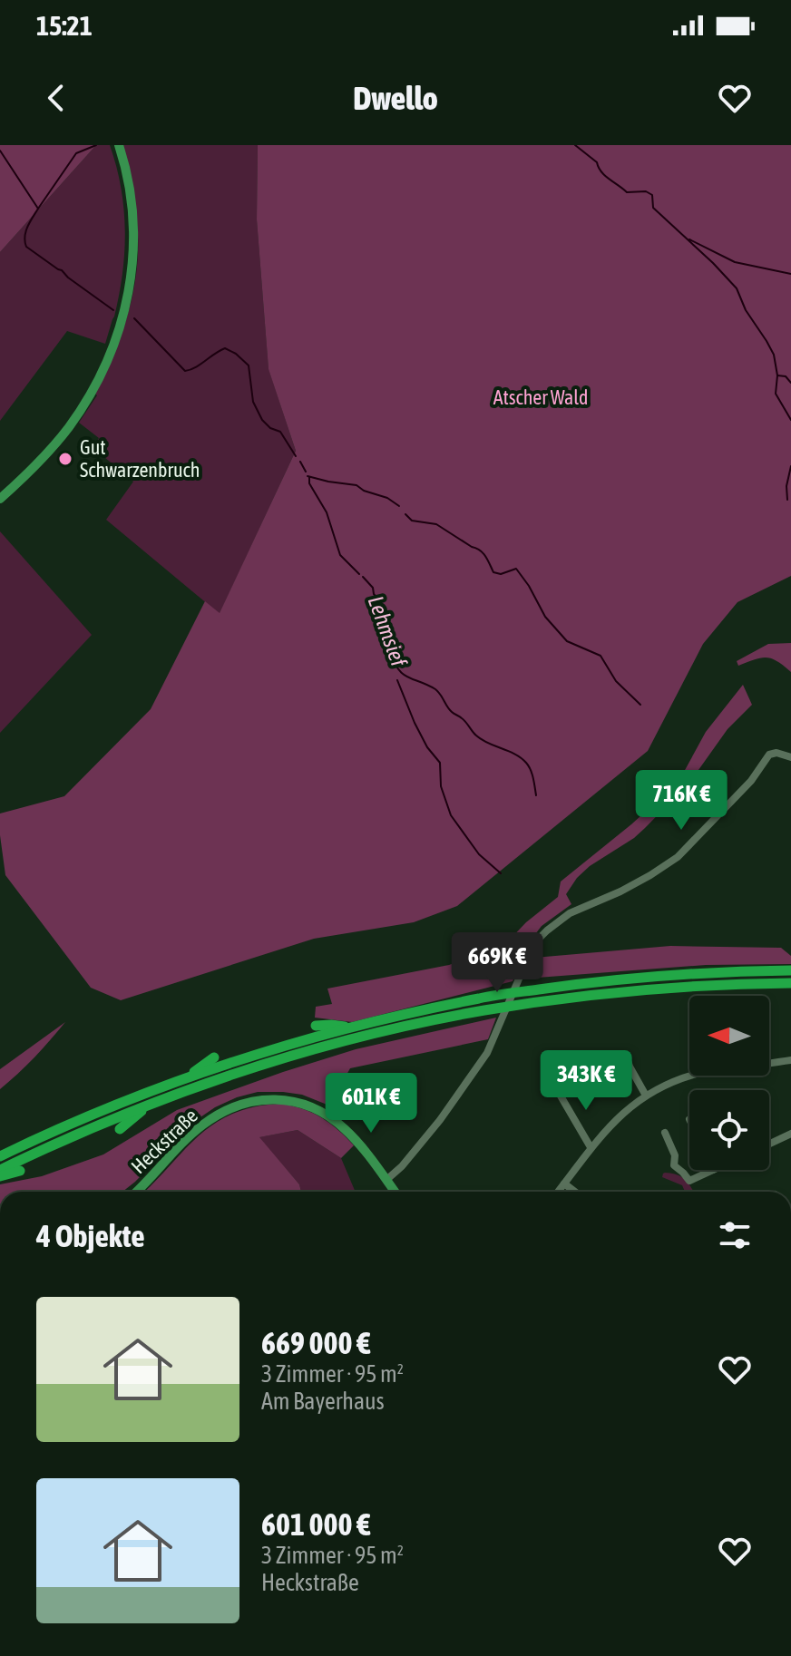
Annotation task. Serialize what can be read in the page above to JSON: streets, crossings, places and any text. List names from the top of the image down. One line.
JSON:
{"streets":{"main road":["Heckstraße"]},"water":["Lehmsief"],"parks":["Atscher Wald"],"places":["Gut Schwarzenbruch"],"north":"left","page":{"status":"15:21","header":"Dwello","price":["716K €","669K €","343K €","601K €"],"heading":"4 Objekte","list":[{"name":"669 000 €","note":"3 Zimmer · 95 m² · Am Bayerhaus"},{"name":"601 000 €","note":"3 Zimmer · 95 m² · Heckstraße"}]}}
